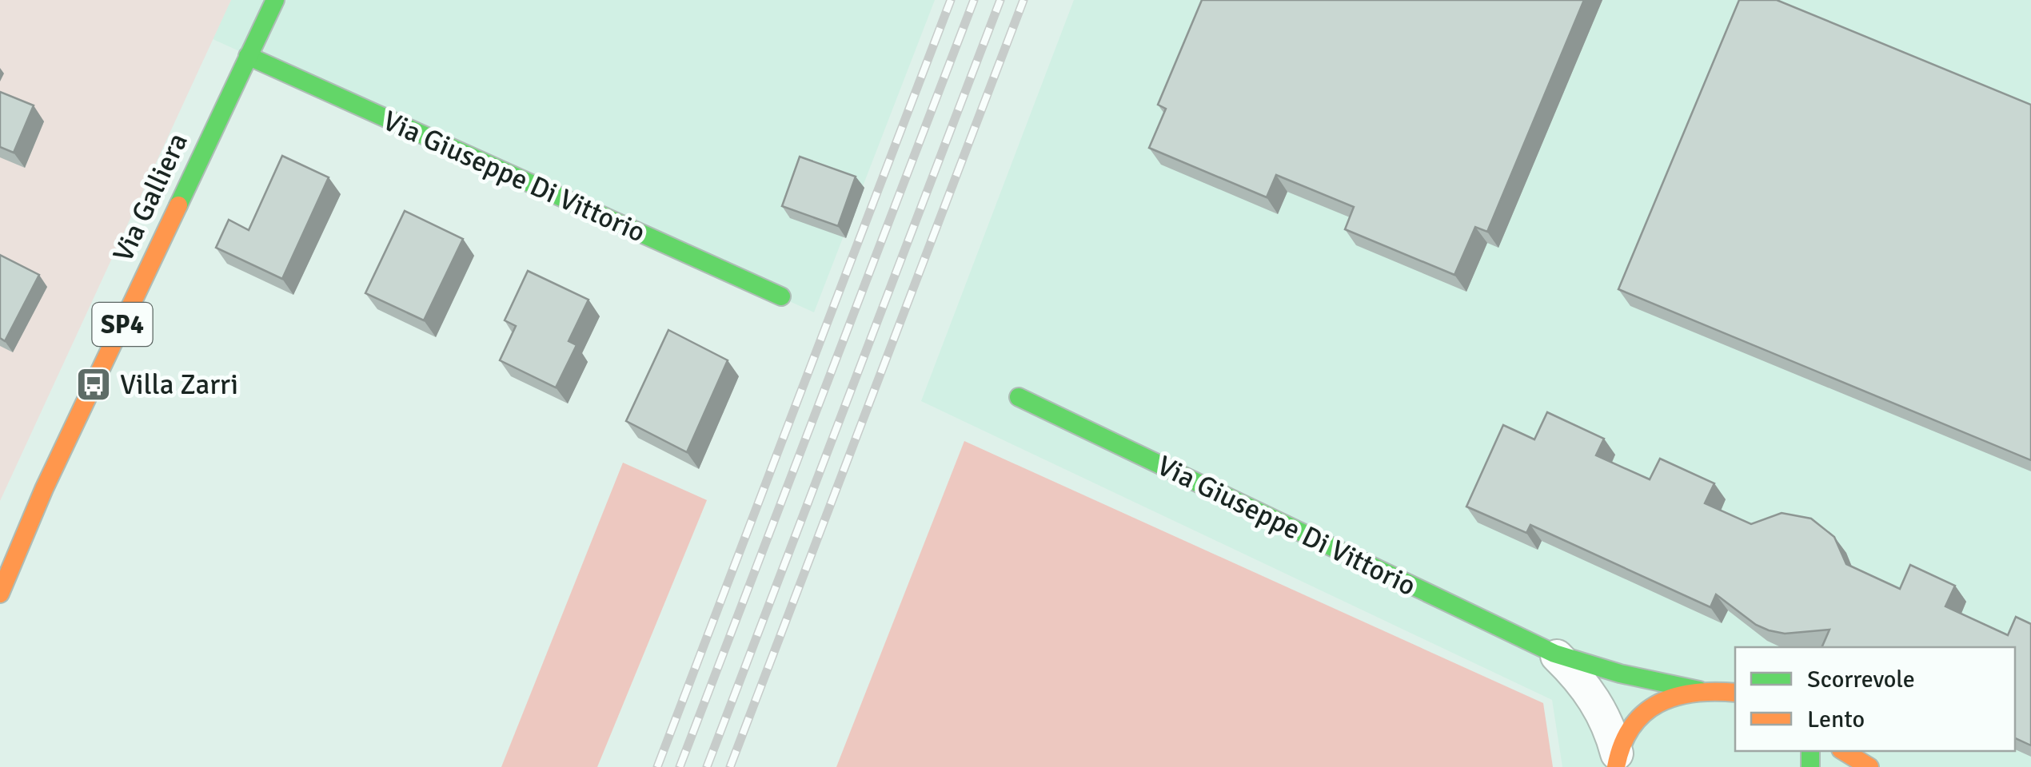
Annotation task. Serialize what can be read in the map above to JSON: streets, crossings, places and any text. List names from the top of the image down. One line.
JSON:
{"streets":{"street":["Via Giuseppe Di Vittorio","Via Galliera","SP4"]},"crossings":[["Via Giuseppe Di Vittorio","Via Galliera"]],"places":{"bus stop":["Villa Zarri"]},"legend":["Scorrevole","Lento"]}
